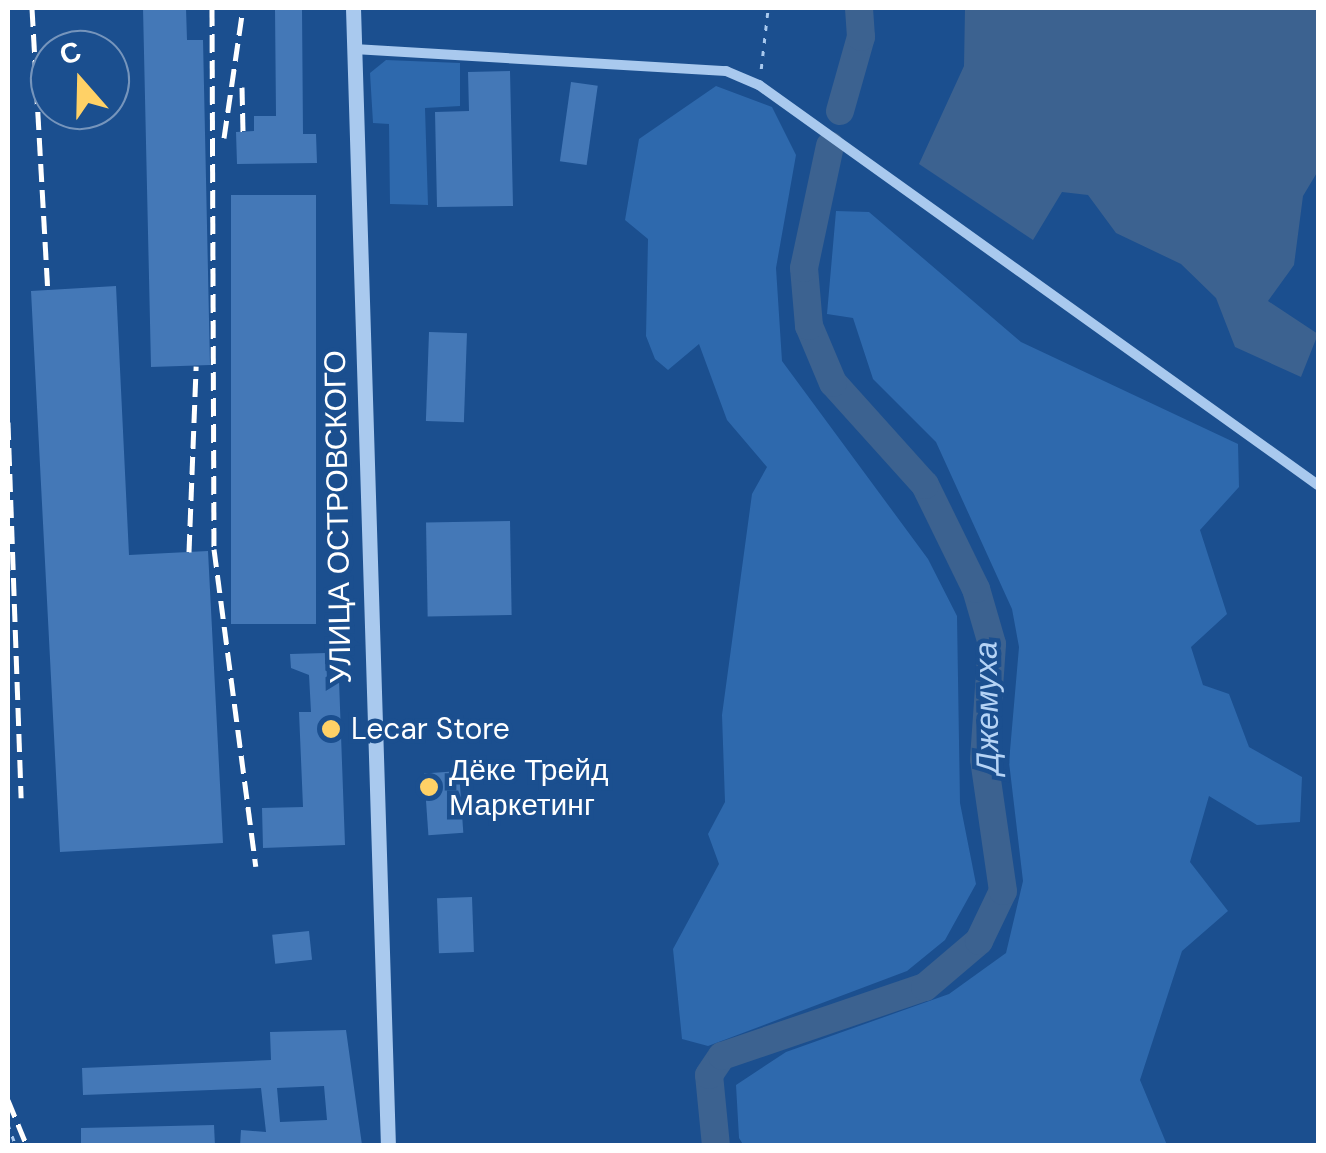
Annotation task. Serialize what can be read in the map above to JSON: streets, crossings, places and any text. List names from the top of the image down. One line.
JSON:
{"streets":{"street":["УЛИЦА ОСТРОВСКОГО"]},"water":["Джемуха"],"places":["Lecar Store","Дёке Трейд Маркетинг"],"north":"top"}
